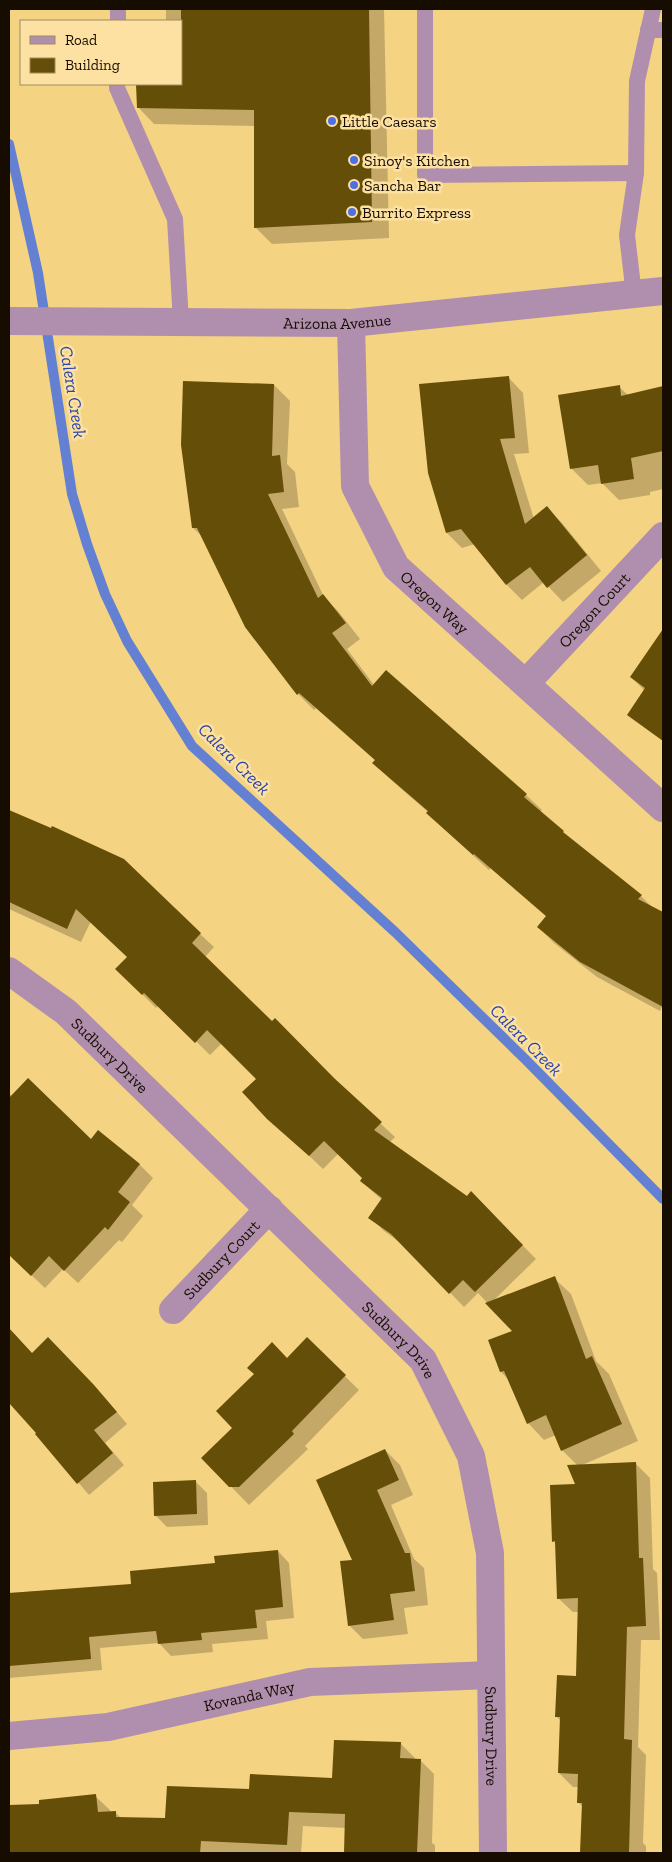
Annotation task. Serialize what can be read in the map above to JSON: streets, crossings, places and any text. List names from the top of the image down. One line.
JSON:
{"streets":{"street":["Arizona Avenue","Oregon Way","Oregon Court","Sudbury Drive","Sudbury Court","Kovanda Way"]},"crossings":[["Arizona Avenue","Oregon Way"],["Oregon Way","Oregon Court"],["Sudbury Drive","Sudbury Court"],["Sudbury Drive","Kovanda Way"]],"water":["Calera Creek"],"places":["Little Caesars","Sinoy's Kitchen","Sancha Bar","Burrito Express"],"legend":["Road","Building"]}
